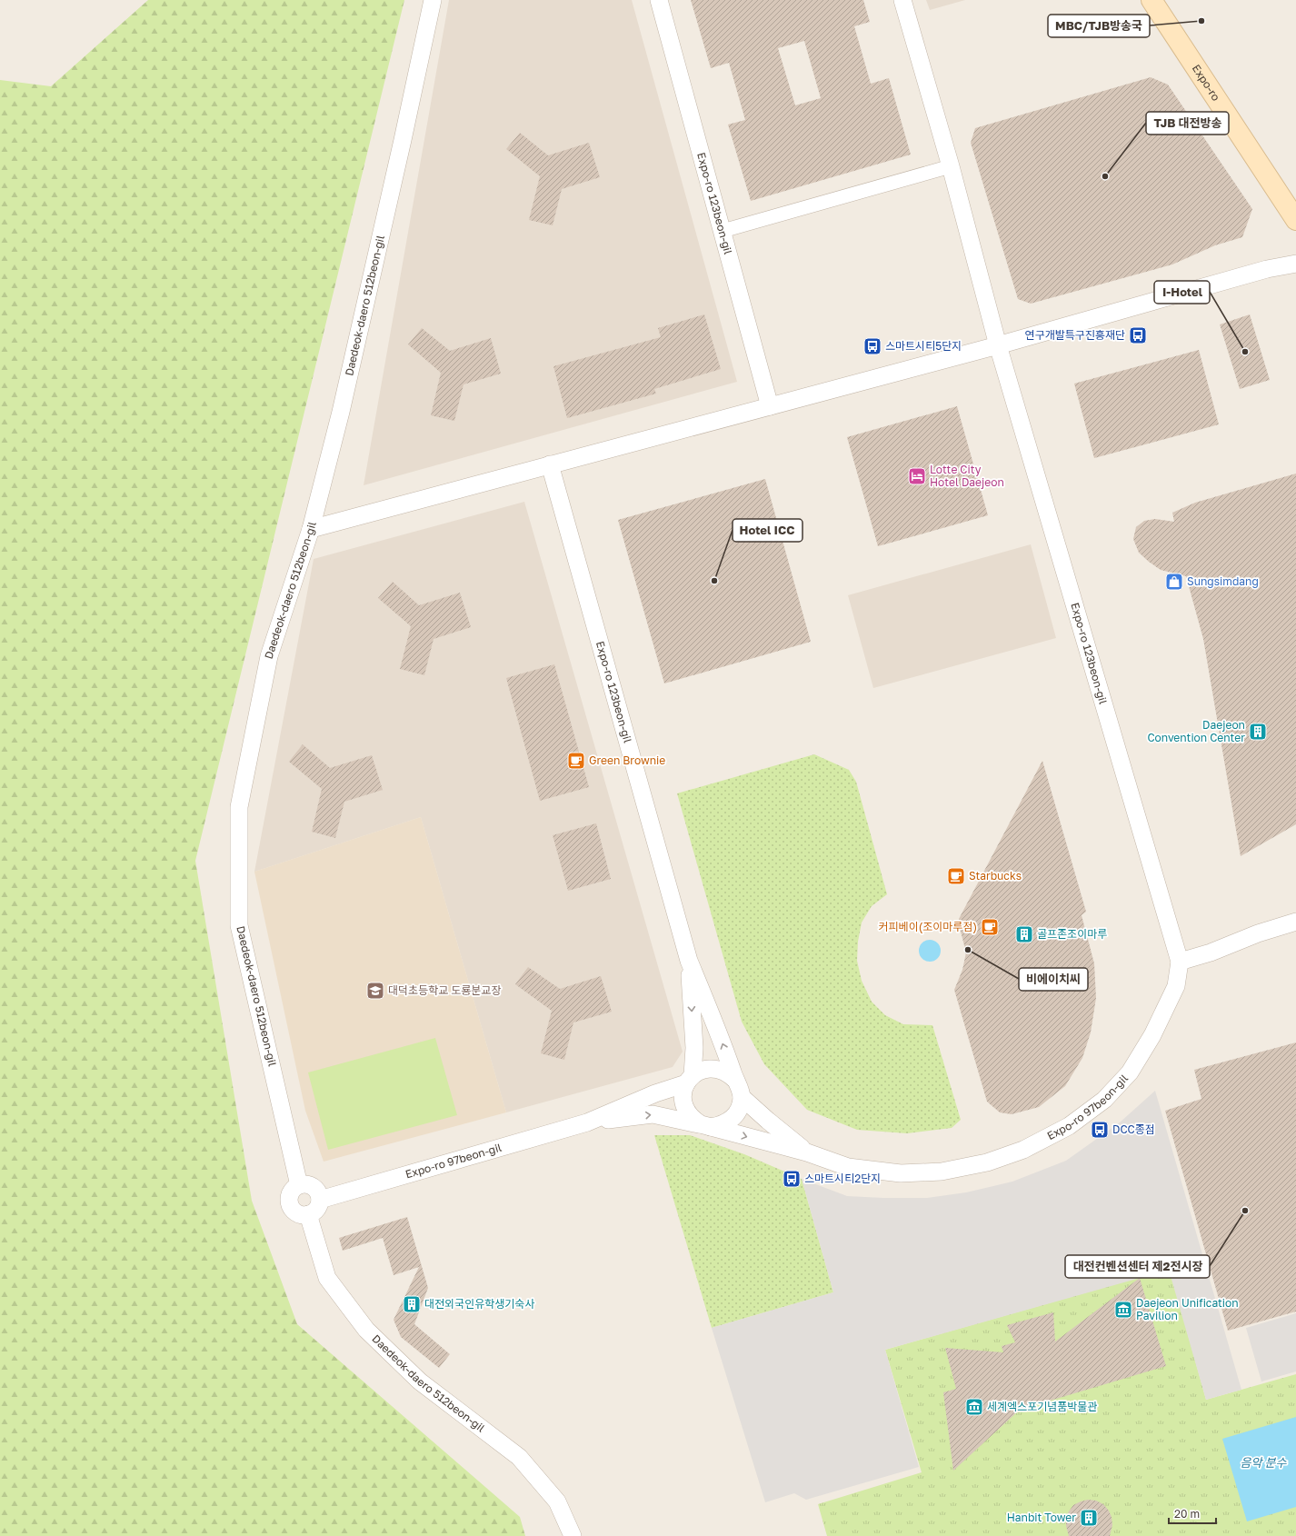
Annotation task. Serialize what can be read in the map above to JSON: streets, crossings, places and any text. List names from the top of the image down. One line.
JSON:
{"streets":{"main road":["Expo-ro"],"street":["Expo-ro 123beon-gil","Daedeok-daero 512beon-gil","Expo-ro 97beon-gil"]},"crossings":[["Expo-ro 123beon-gil","Expo-ro 97beon-gil"],["Daedeok-daero 512beon-gil","Expo-ro 97beon-gil"]],"water":["음악 분수"],"places":{"other":["MBC/TJB방송국","TJB 대전방송","I-Hotel","Hotel ICC","비에이치씨","대전컨벤션센터 제2전시장"],"bus stop":["연구개발특구진흥재단","스마트시티5단지","DCC종점","스마트시티2단지"],"hotel":["Lotte City Hotel Daejeon"],"shop":["Sungsimdang"],"building":["Daejeon Convention Center","골프존조이마루","대전외국인유학생기숙사","Hanbit Tower"],"cafe":["Green Brownie","Starbucks","커피베이(조이마루점)"],"school or university":["대덕초등학교 도룡분교장"],"museum":["Daejeon Unification Pavilion","세계엑스포기념품박물관"]},"scale_bar":"20 m"}
